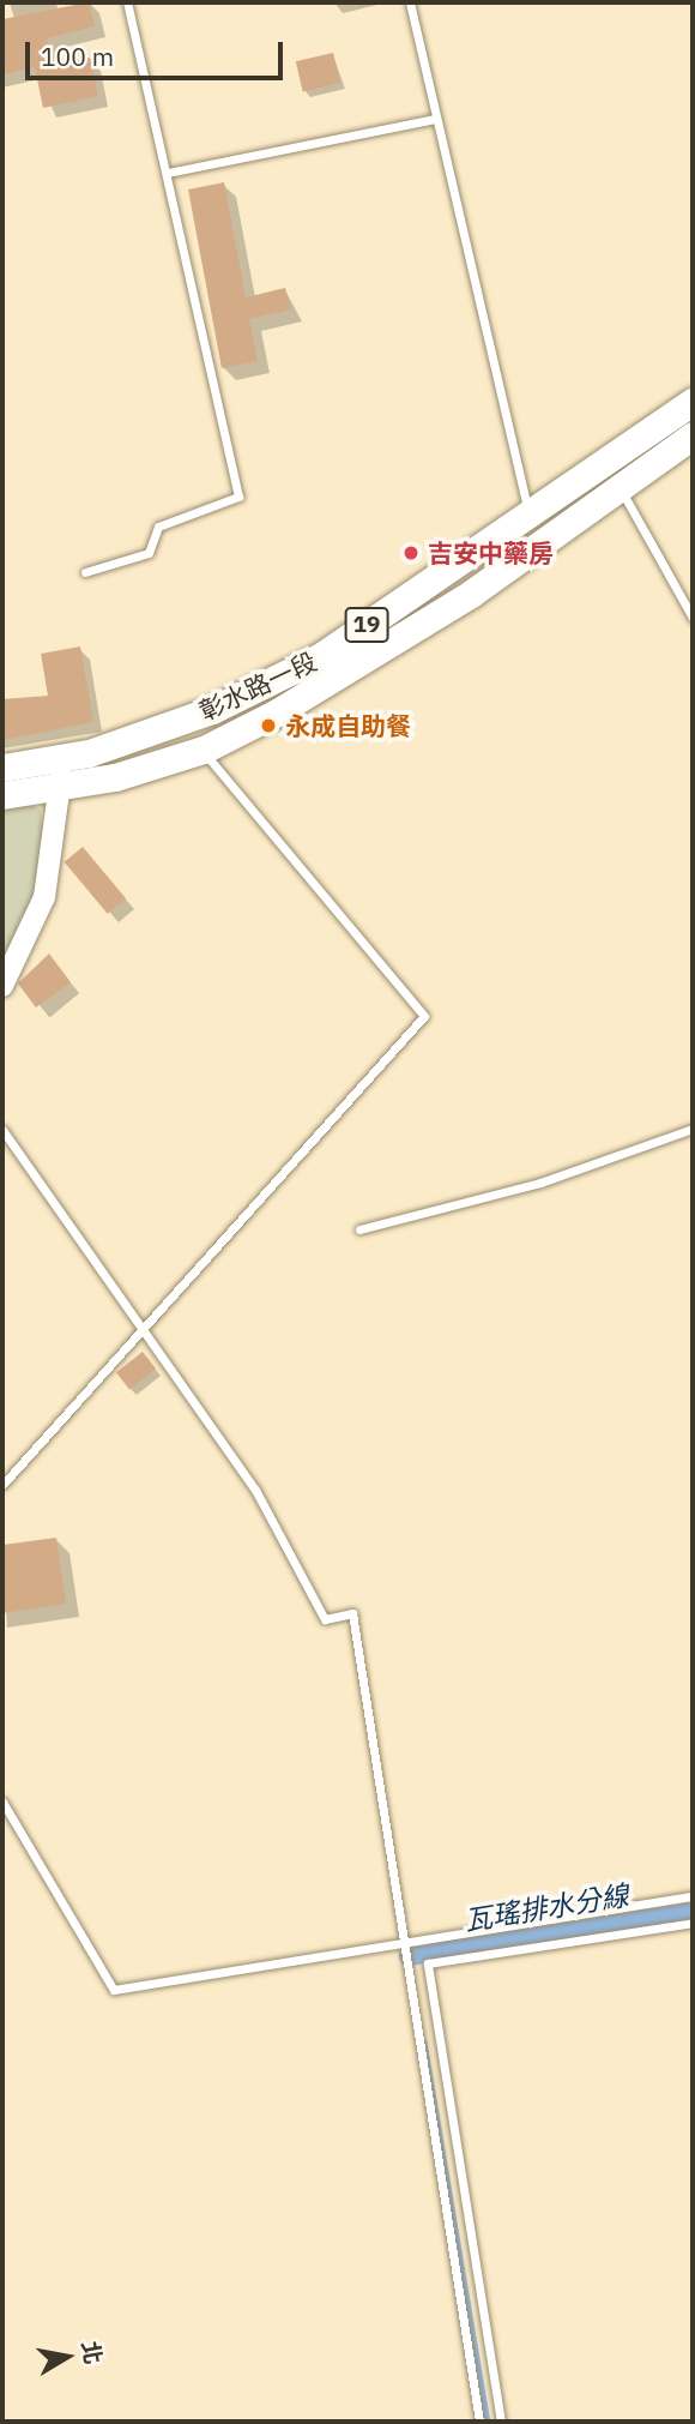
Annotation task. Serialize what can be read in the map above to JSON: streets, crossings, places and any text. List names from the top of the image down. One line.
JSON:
{"streets":{"main road":["19","彰水路一段"]},"water":["瓦瑤排水分線"],"places":["吉安中藥房","永成自助餐"],"scale_bar":"100 m","north":"right"}
